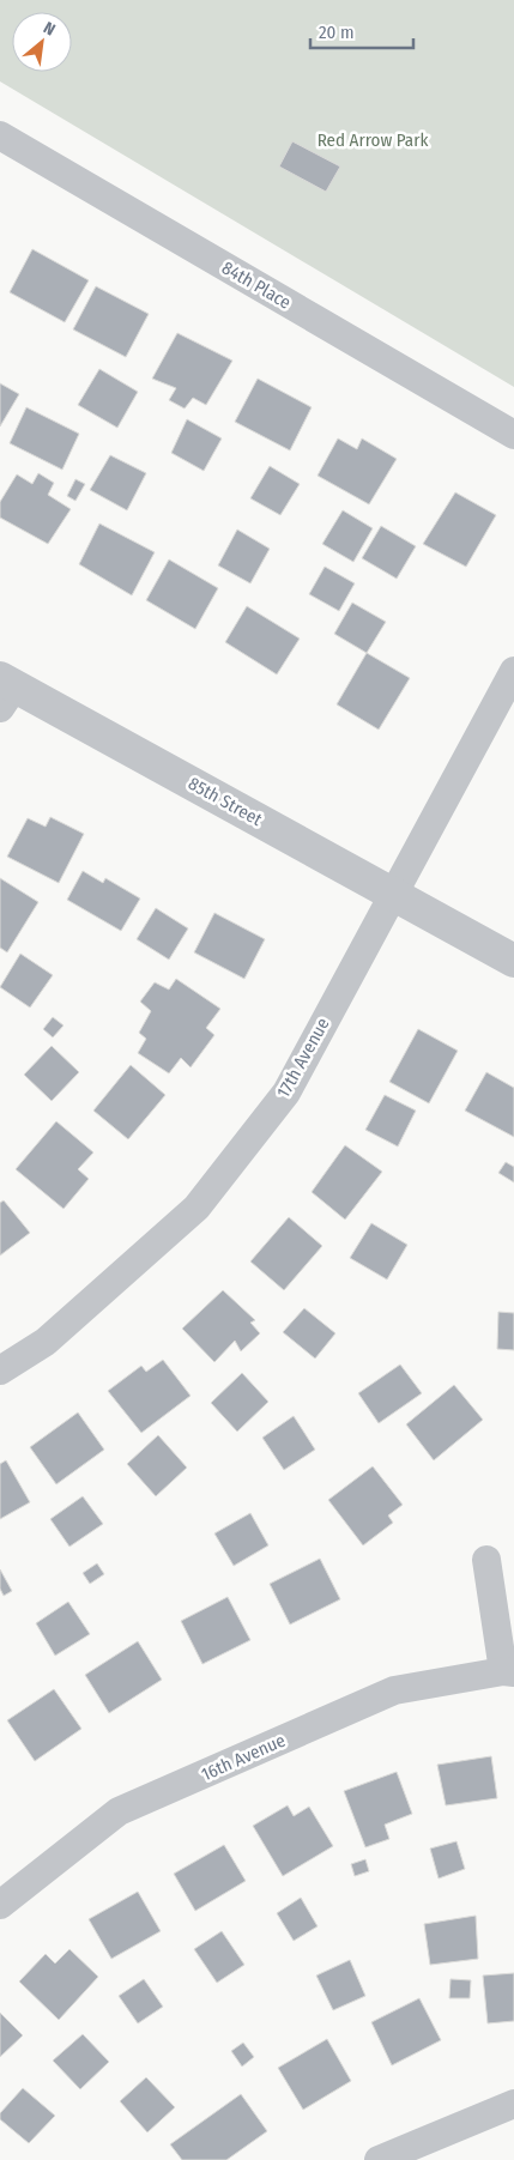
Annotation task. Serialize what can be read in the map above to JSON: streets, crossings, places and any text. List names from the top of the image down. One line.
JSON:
{"streets":{"street":["84th Place","85th Street","17th Avenue","16th Avenue"]},"crossings":[["85th Street","17th Avenue"]],"parks":["Red Arrow Park"],"scale_bar":"20 m","north":"top right"}
